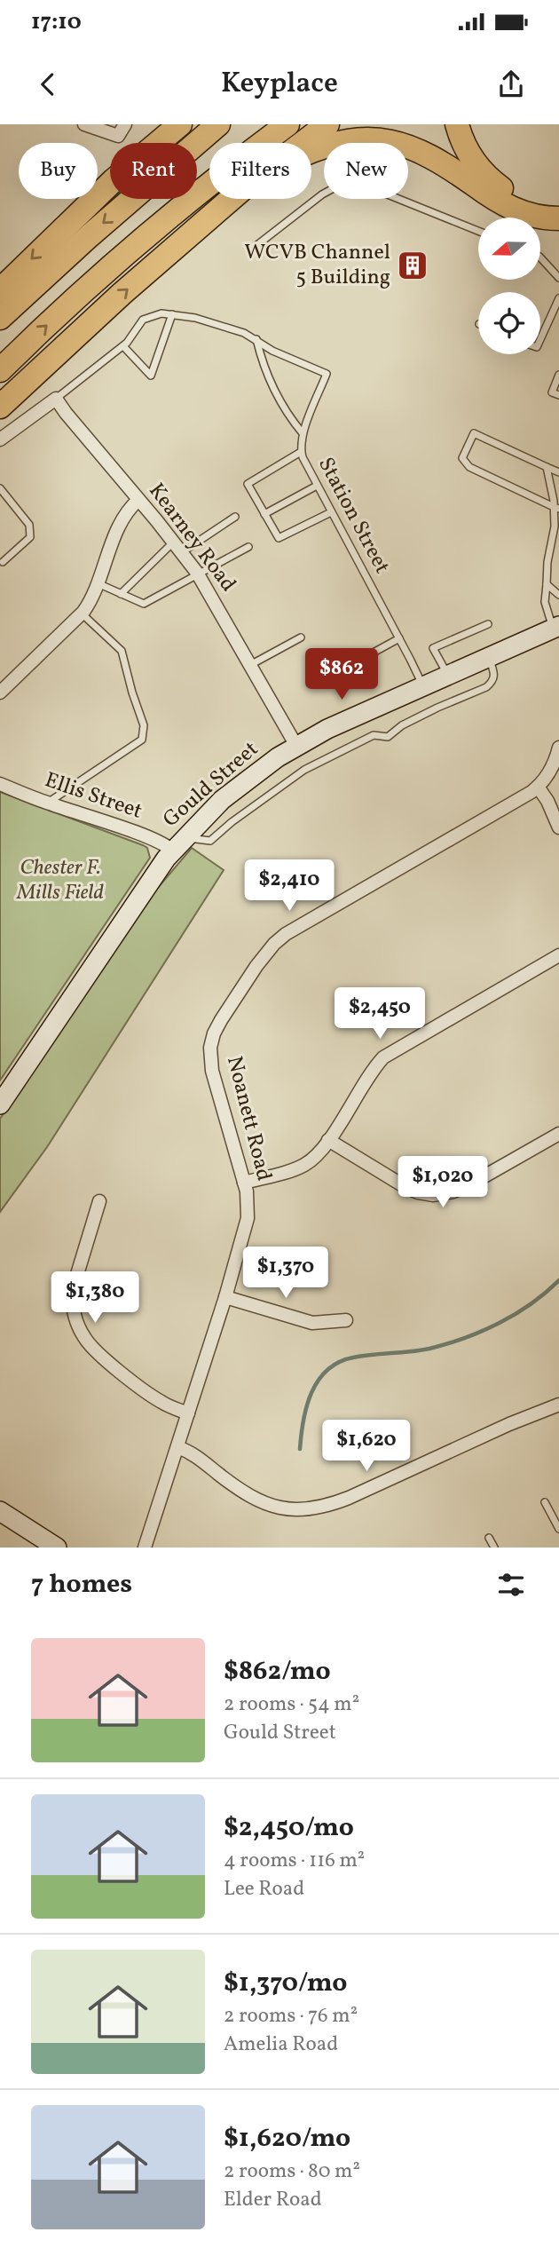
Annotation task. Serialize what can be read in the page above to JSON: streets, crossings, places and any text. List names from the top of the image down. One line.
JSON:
{"streets":{"main road":["Gould Street"],"street":["Kearney Road","Ellis Street","Noanett Road"],"lane":["Station Street"]},"crossings":[["Station Street","Kearney Road"],["Station Street","Gould Street"],["Kearney Road","Gould Street"],["Gould Street","Ellis Street"]],"parks":["Chester F. Mills Field"],"places":{"building":["WCVB Channel 5 Building"]},"north":"left","page":{"status":"17:10","header":"Keyplace","chip":["Buy","Rent","Filters","New"],"price":["$862","$2,410","$2,450","$1,020","$1,370","$1,380","$1,620"],"heading":"7 homes","list":[{"name":"$862/mo","note":"2 rooms · 54 m² · Gould Street"},{"name":"$2,450/mo","note":"4 rooms · 116 m² · Lee Road"},{"name":"$1,370/mo","note":"2 rooms · 76 m² · Amelia Road"},{"name":"$1,620/mo","note":"2 rooms · 80 m² · Elder Road"}]}}
